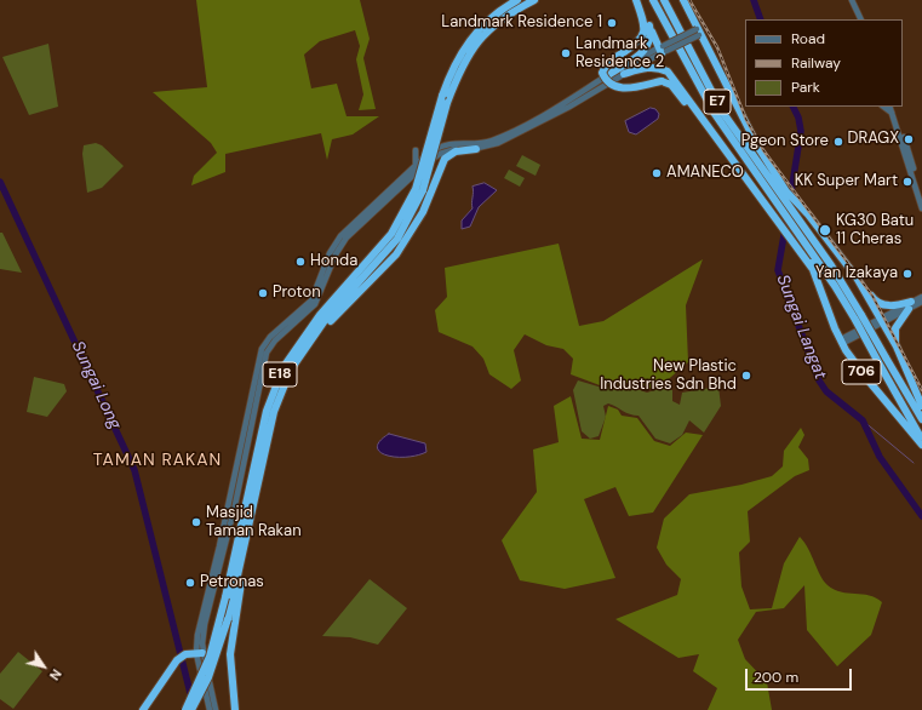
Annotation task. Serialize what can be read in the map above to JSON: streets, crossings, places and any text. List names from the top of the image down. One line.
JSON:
{"streets":{"highway":["E7","706","E18"]},"districts":["TAMAN RAKAN"],"water":["Sungai Langat","Sungai Long"],"places":["Landmark Residence 1","Landmark Residence 2","DRAGX","Pgeon Store","AMANECO","KK Super Mart","KG30 Batu 11 Cheras","Honda","Yan Izakaya","Proton","New Plastic Industries Sdn Bhd","Masjid Taman Rakan","Petronas"],"legend":["Road","Railway","Park"],"scale_bar":"200 m","north":"bottom right"}
